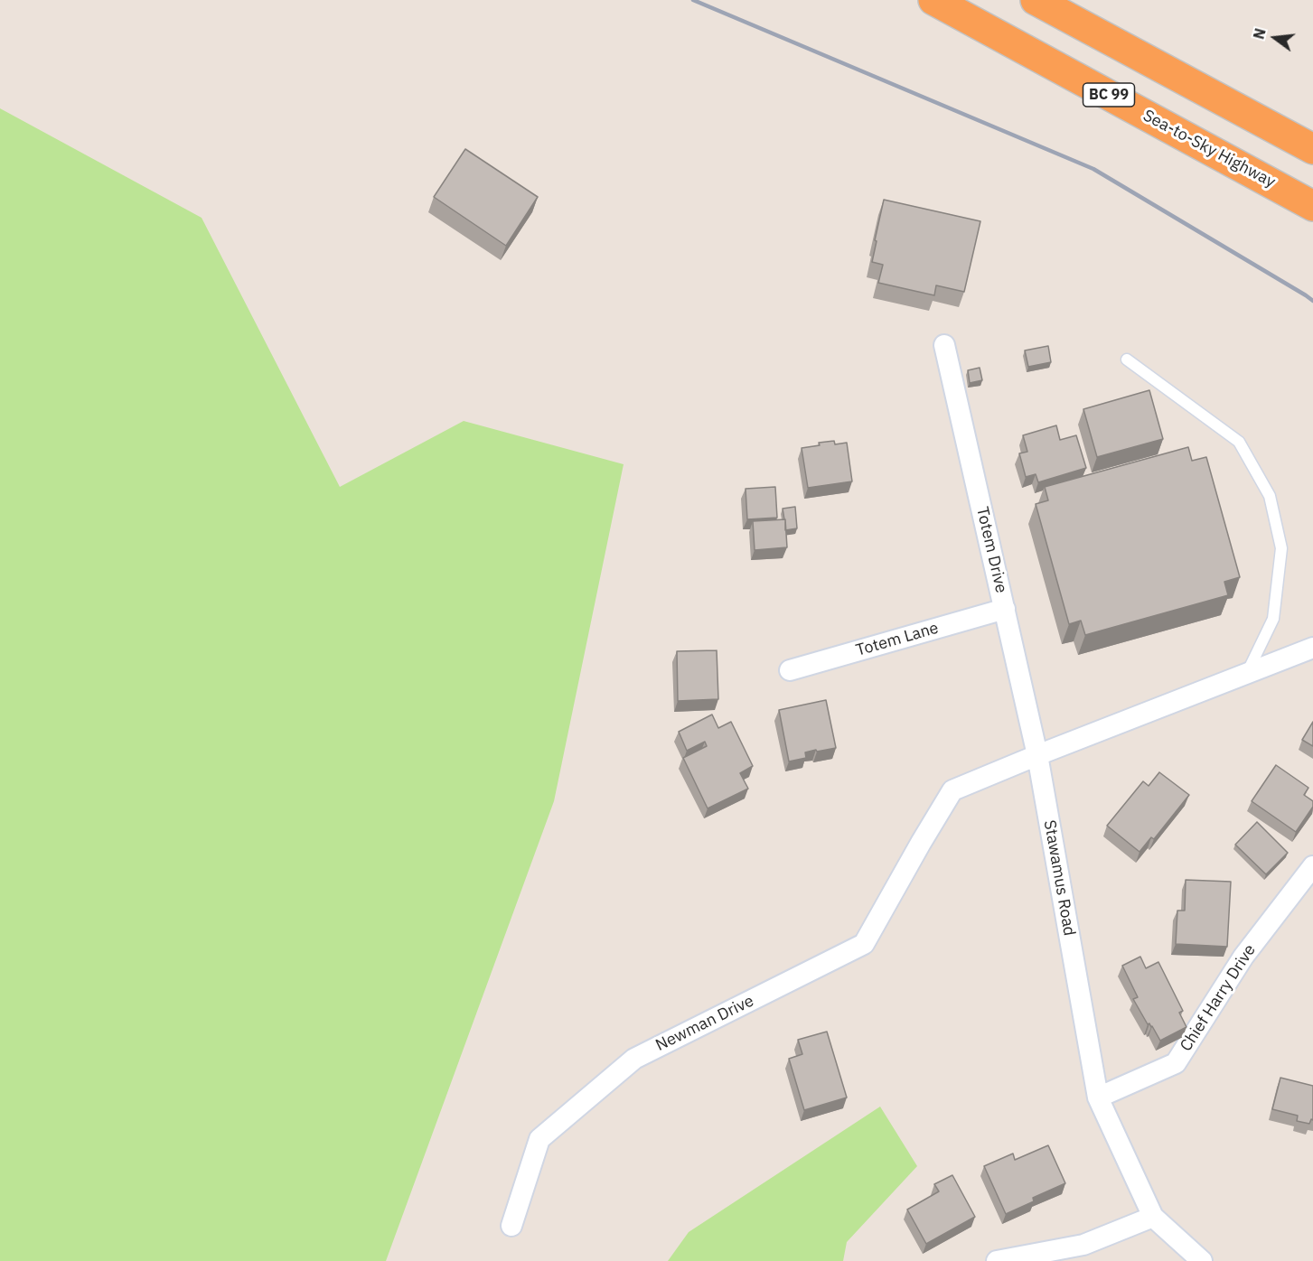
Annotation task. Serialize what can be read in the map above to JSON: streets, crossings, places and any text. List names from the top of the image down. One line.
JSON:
{"streets":{"highway":["BC 99","Sea-to-Sky Highway"],"street":["Totem Drive","Totem Lane","Stawamus Road","Chief Harry Drive","Newman Drive"]},"crossings":[["Totem Drive","Totem Lane"],["Totem Drive","Stawamus Road"],["Totem Drive","Newman Drive"],["Stawamus Road","Chief Harry Drive"],["Stawamus Road","Newman Drive"]],"north":"left"}
